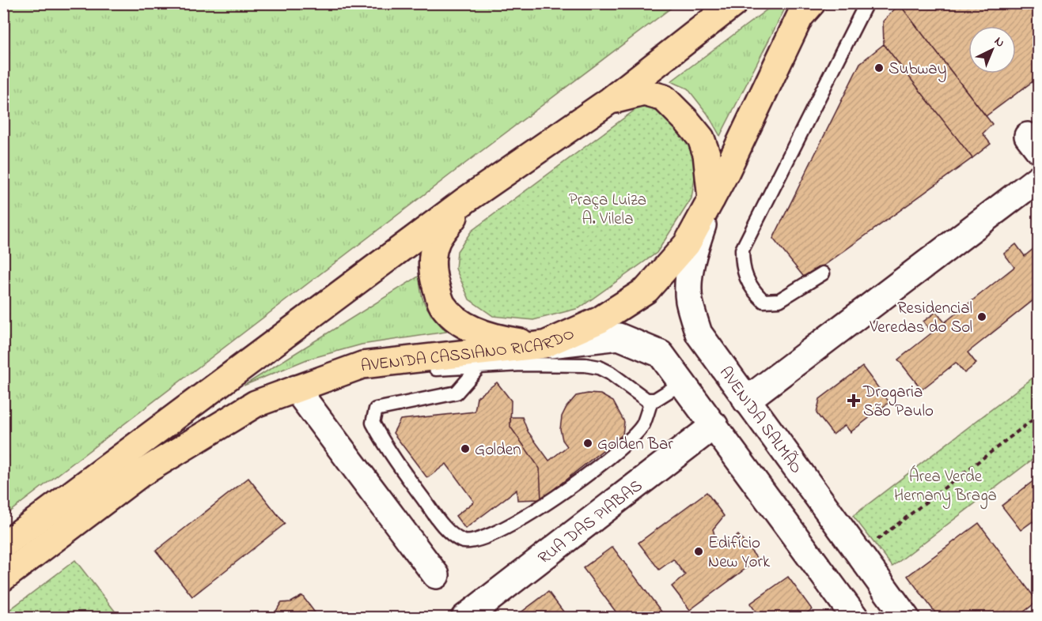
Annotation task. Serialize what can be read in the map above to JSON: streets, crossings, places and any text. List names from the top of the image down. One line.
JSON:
{"streets":{"main road":["AVENIDA CASSIANO RICARDO"],"street":["AVENIDA SALMÃO","RUA DAS PIABAS"]},"crossings":[["AVENIDA CASSIANO RICARDO","AVENIDA SALMÃO"]],"parks":["Praça Luiza A. Vilela","Área Verde Hernany Braga"],"places":{"other":["Subway","Residencial Veredas do Sol","Golden Bar","Golden","Edifício New York"],"health":["Drogaria São Paulo"]},"north":"top right"}
